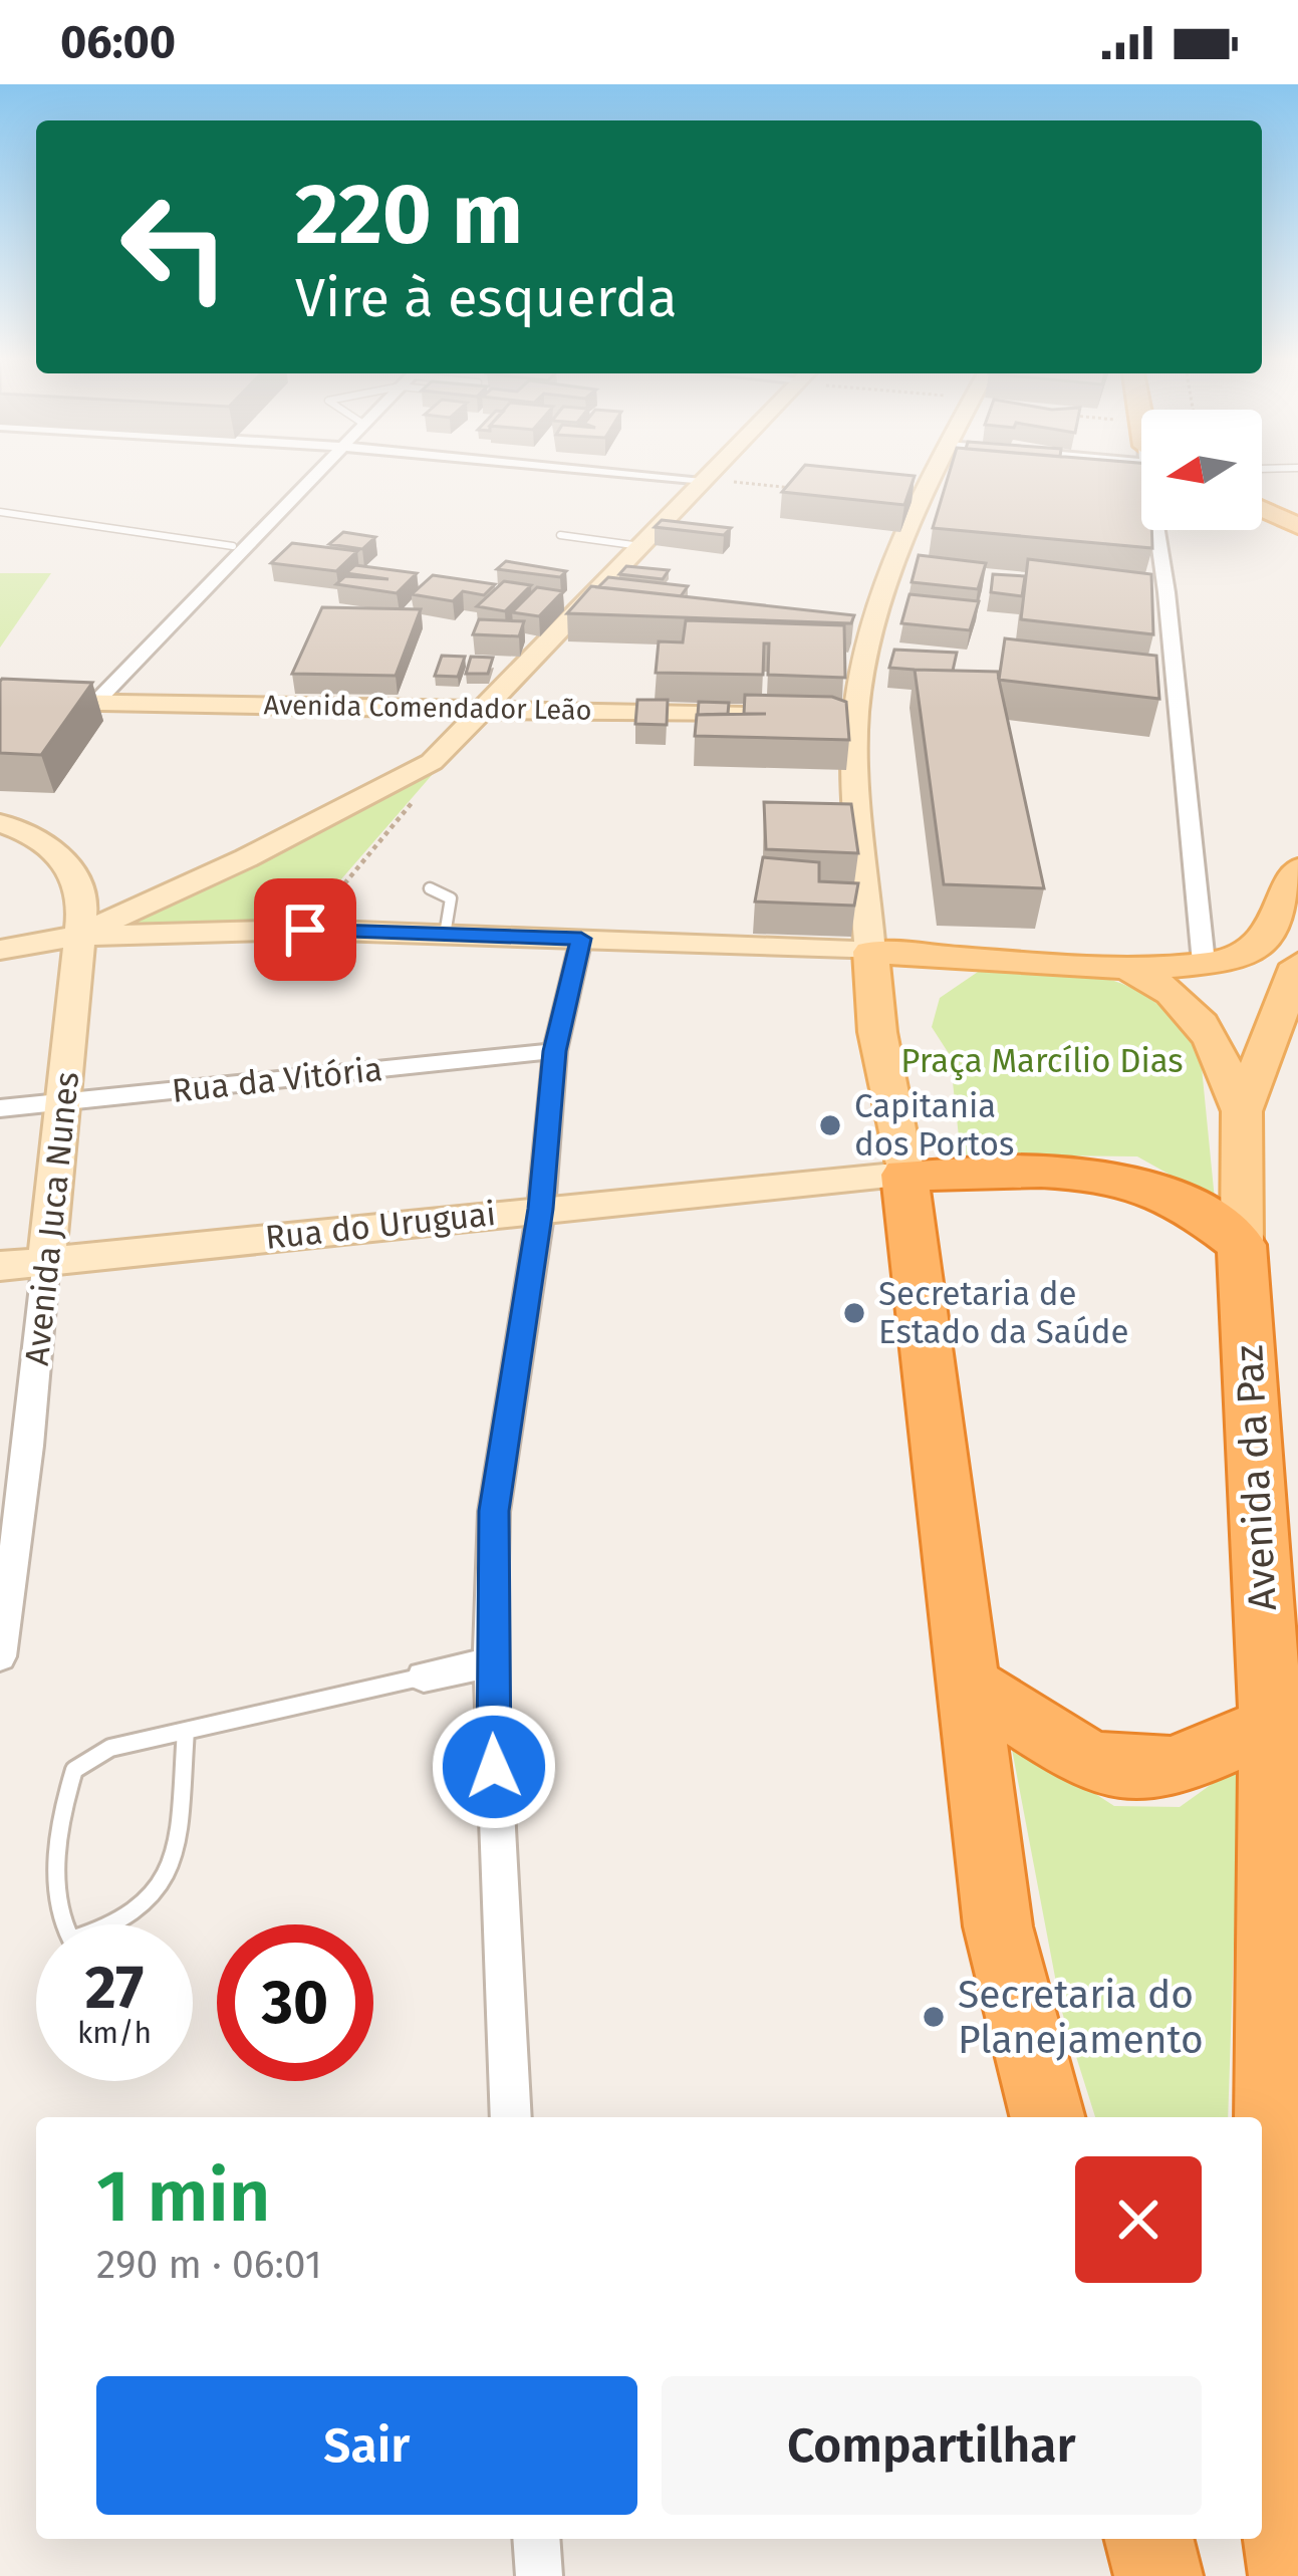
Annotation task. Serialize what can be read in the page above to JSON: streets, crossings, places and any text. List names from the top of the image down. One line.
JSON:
{"streets":{"highway":["Avenida da Paz"],"street":["Avenida Comendador Leão","Rua da Vitória","Avenida Juca Nunes","Rua do Uruguai"]},"crossings":[["Rua da Vitória","Avenida Juca Nunes"],["Avenida Juca Nunes","Rua do Uruguai"]],"parks":["Praça Marcílio Dias"],"places":["Capitania dos Portos","Secretaria de Estado da Saúde","Secretaria do Planejamento"],"north":"left","page":{"status":"06:00","turn":["220 m","Vire à esquerda"],"speed":"27 km/h","limit":"30","heading":["1 min","290 m · 06:01"],"buttons":["Sair","Compartilhar"]}}
